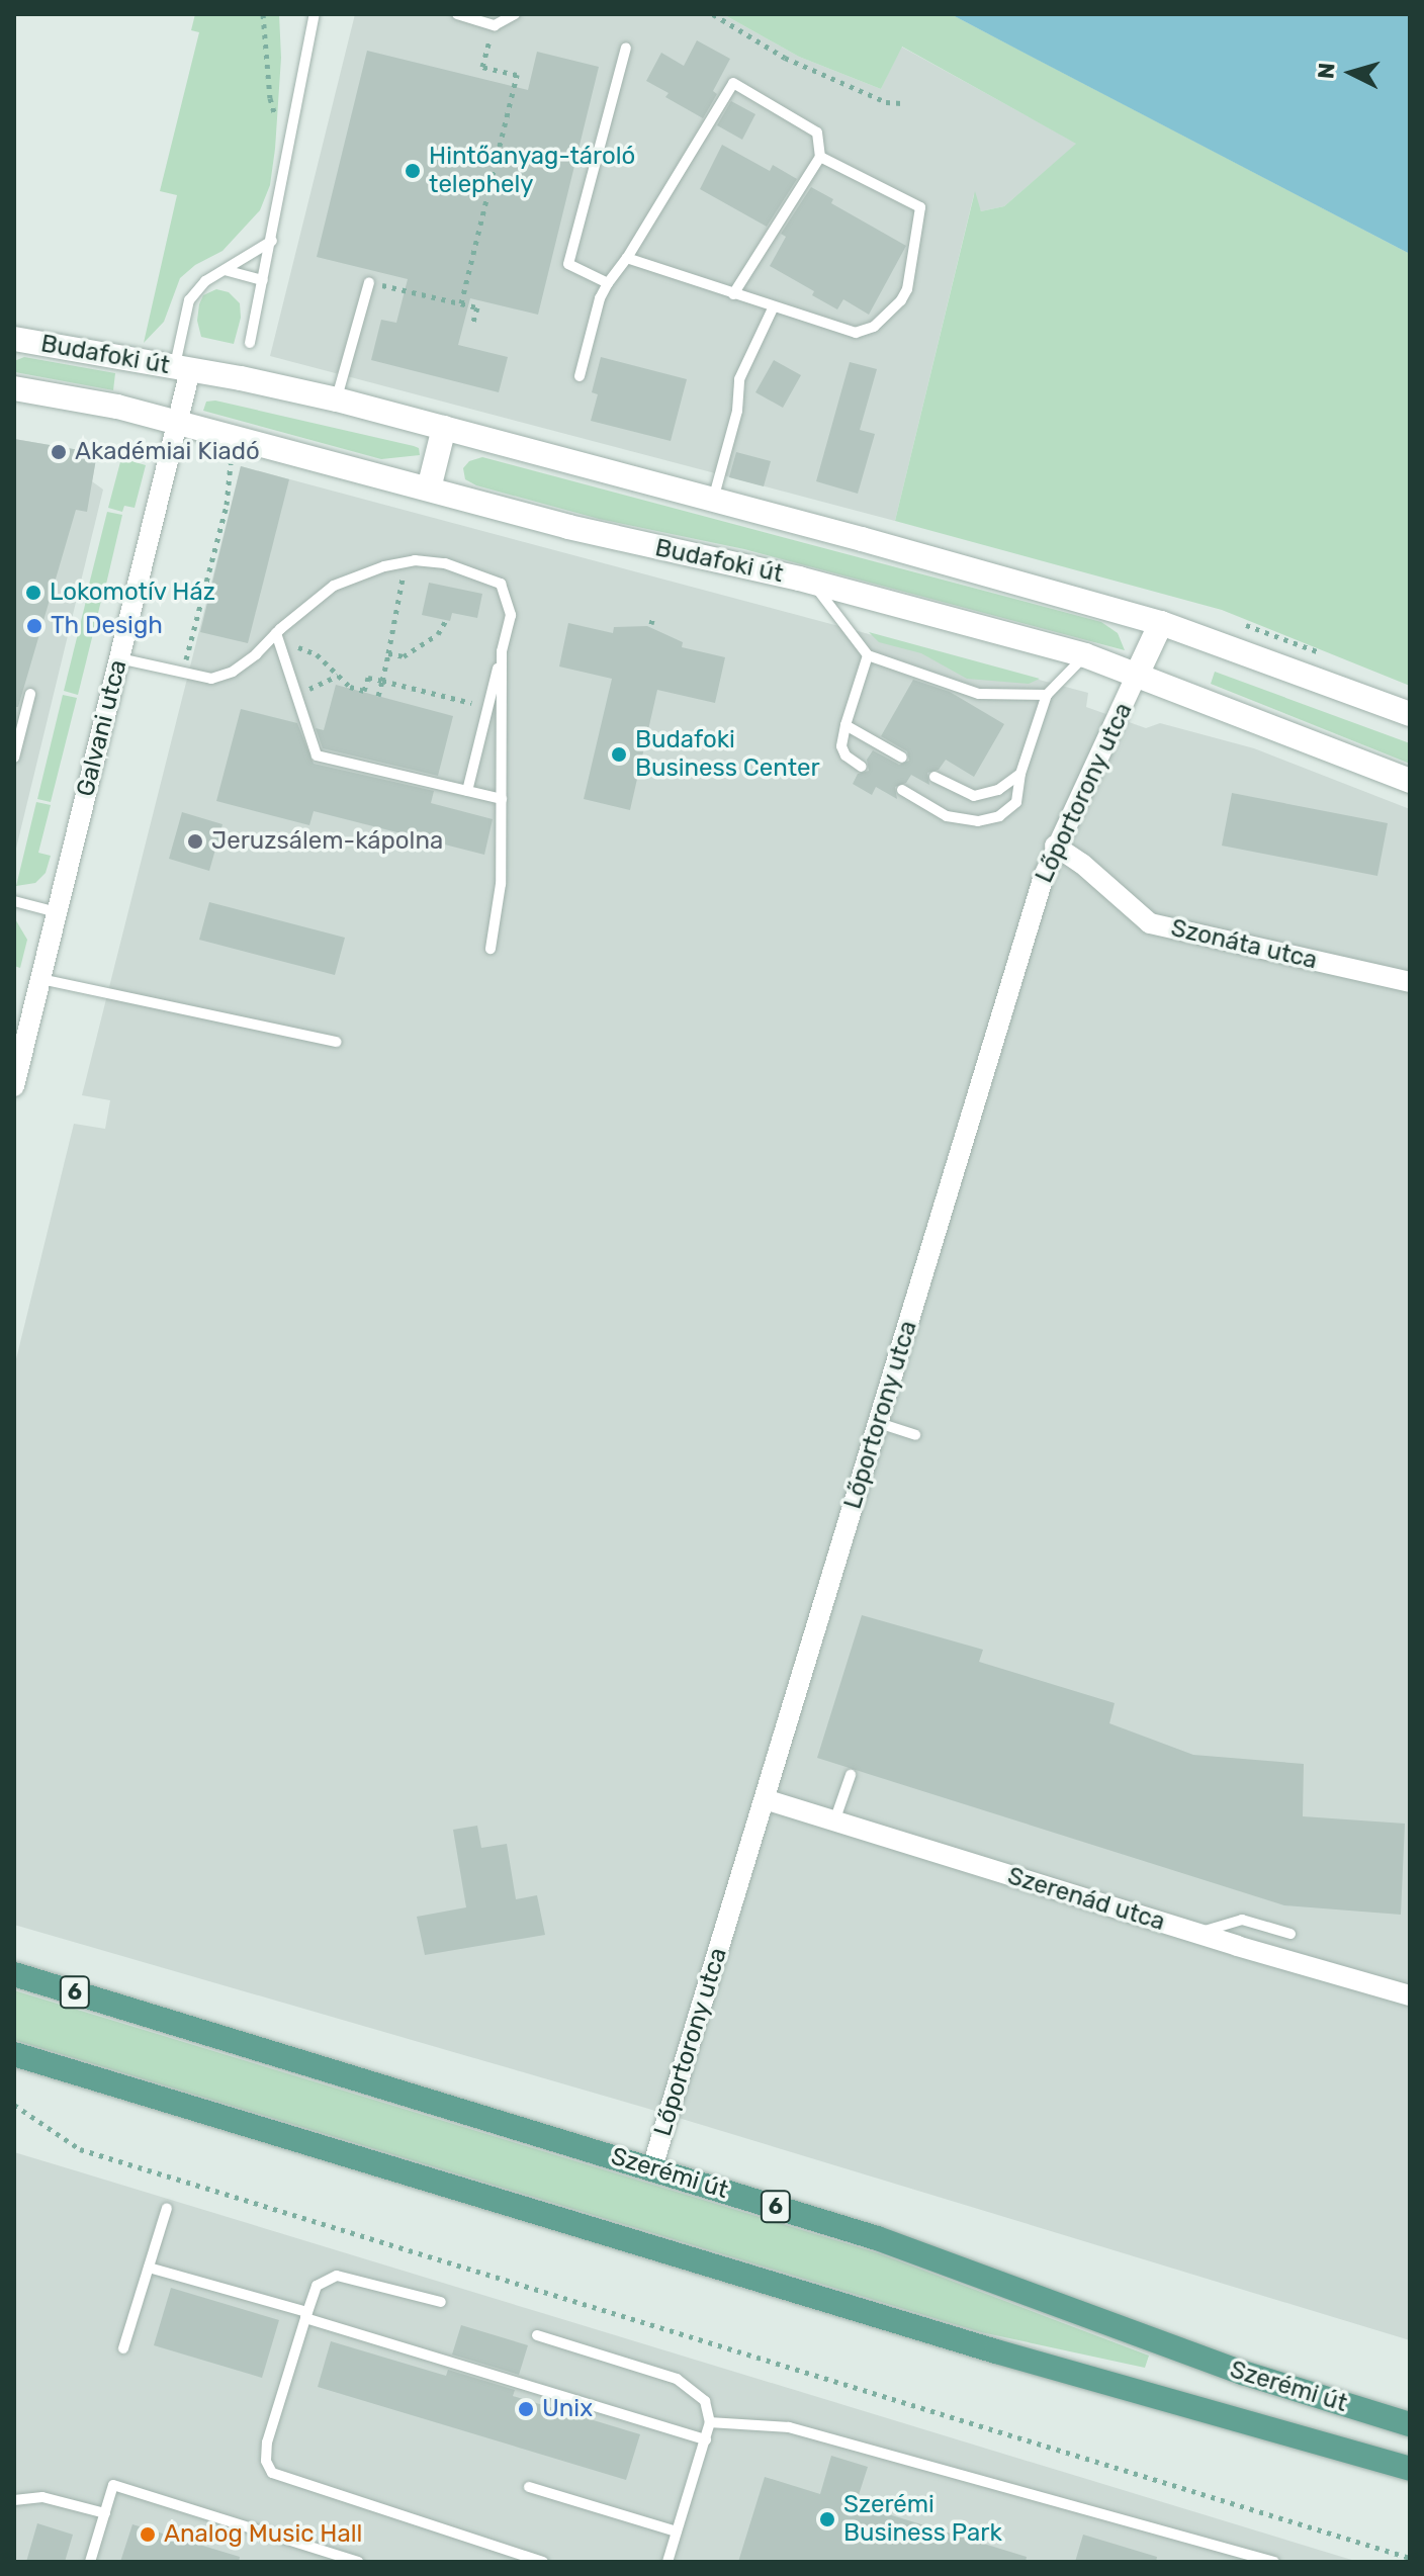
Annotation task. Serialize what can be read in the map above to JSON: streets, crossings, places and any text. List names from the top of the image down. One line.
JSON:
{"streets":{"main road":["Budafoki út","6","Szerémi út"],"street":["Galvani utca","Lőportorony utca","Szonáta utca","Szerenád utca"]},"crossings":[["Budafoki út","Galvani utca"],["Budafoki út","Lőportorony utca"],["Lőportorony utca","Szonáta utca"],["Lőportorony utca","Szerenád utca"],["Lőportorony utca","Szerémi út"]],"places":["Hintőanyag-tároló telephely","Akadémiai Kiadó","Lokomotív Ház","Th Desigh","Budafoki Business Center","Jeruzsálem-kápolna","Unix","Szerémi Business Park","Analog Music Hall"],"north":"left"}
